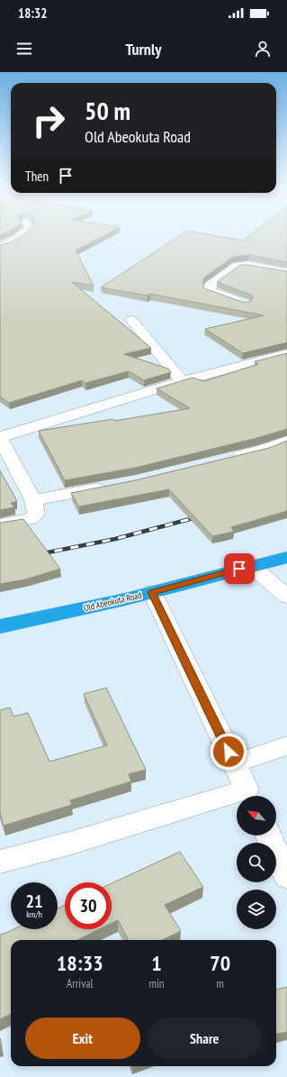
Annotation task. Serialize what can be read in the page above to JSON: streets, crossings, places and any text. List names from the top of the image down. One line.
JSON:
{"streets":{"highway":["Old Abeokuta Road"]},"north":"top left","page":{"status":"18:32","header":"Turnly","turn":["50 m","Old Abeokuta Road"],"then":"Then","speed":"21 km/h","limit":"30","eta":["18:33","Arrival","1","min","70","m"],"buttons":["Exit","Share"]}}
